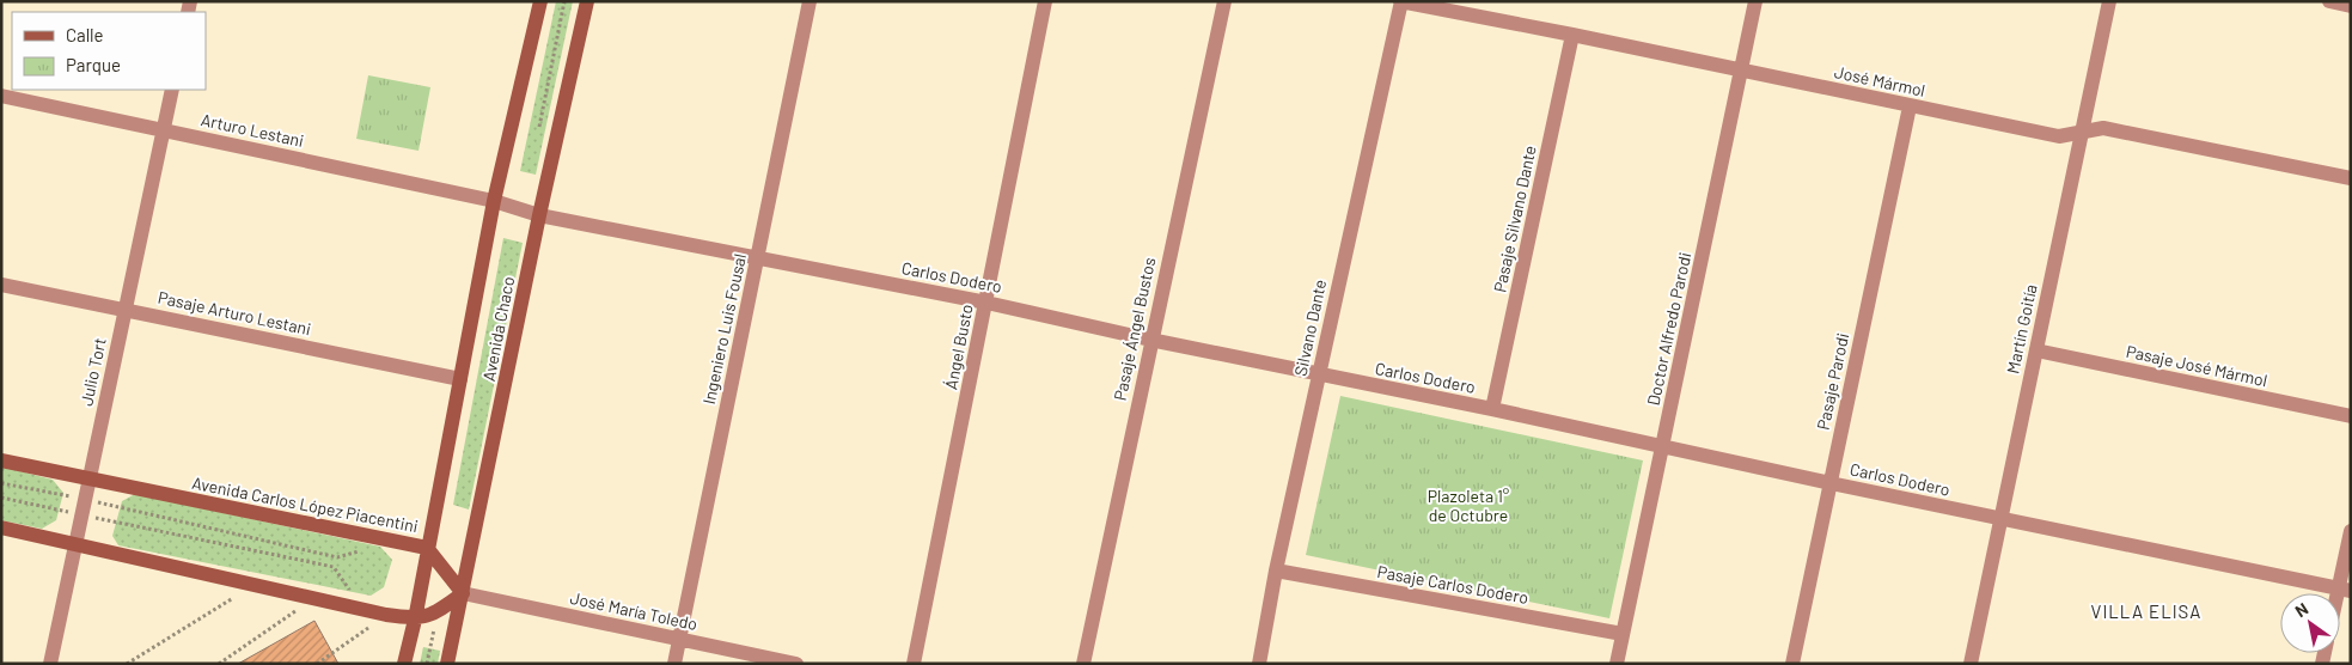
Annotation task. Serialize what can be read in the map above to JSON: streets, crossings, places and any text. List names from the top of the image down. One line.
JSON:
{"streets":{"main road":["Avenida Chaco","Avenida Carlos López Piacentini"],"street":["José Mármol","Arturo Lestani","Pasaje Silvano Dante","Carlos Dodero","Pasaje Arturo Lestani","Silvano Dante","Ingeniero Luis Fousal","Pasaje Ángel Bustos","Doctor Alfredo Parodi","Martín Goitía","Ángel Busto","Pasaje José Mármol","Julio Tort","Pasaje Parodi","Pasaje Carlos Dodero","José María Toledo"]},"crossings":[["José Mármol","Pasaje Silvano Dante"],["José Mármol","Silvano Dante"],["José Mármol","Doctor Alfredo Parodi"],["José Mármol","Martín Goitía"],["José Mármol","Pasaje Parodi"],["Arturo Lestani","Carlos Dodero"],["Arturo Lestani","Avenida Chaco"],["Arturo Lestani","Julio Tort"],["Pasaje Silvano Dante","Carlos Dodero"],["Carlos Dodero","Silvano Dante"],["Carlos Dodero","Avenida Chaco"],["Carlos Dodero","Ingeniero Luis Fousal"],["Carlos Dodero","Pasaje Ángel Bustos"],["Carlos Dodero","Doctor Alfredo Parodi"],["Carlos Dodero","Martín Goitía"],["Carlos Dodero","Ángel Busto"],["Carlos Dodero","Pasaje Parodi"],["Pasaje Arturo Lestani","Avenida Chaco"],["Pasaje Arturo Lestani","Julio Tort"],["Silvano Dante","Pasaje Carlos Dodero"],["Avenida Chaco","Avenida Carlos López Piacentini"],["Avenida Chaco","José María Toledo"],["Ingeniero Luis Fousal","José María Toledo"],["Doctor Alfredo Parodi","Pasaje Carlos Dodero"],["Martín Goitía","Pasaje José Mármol"],["Julio Tort","Avenida Carlos López Piacentini"],["Avenida Carlos López Piacentini","José María Toledo"]],"districts":["VILLA ELISA"],"parks":["Plazoleta 1° de Octubre"],"legend":["Calle","Parque"],"north":"top left"}
